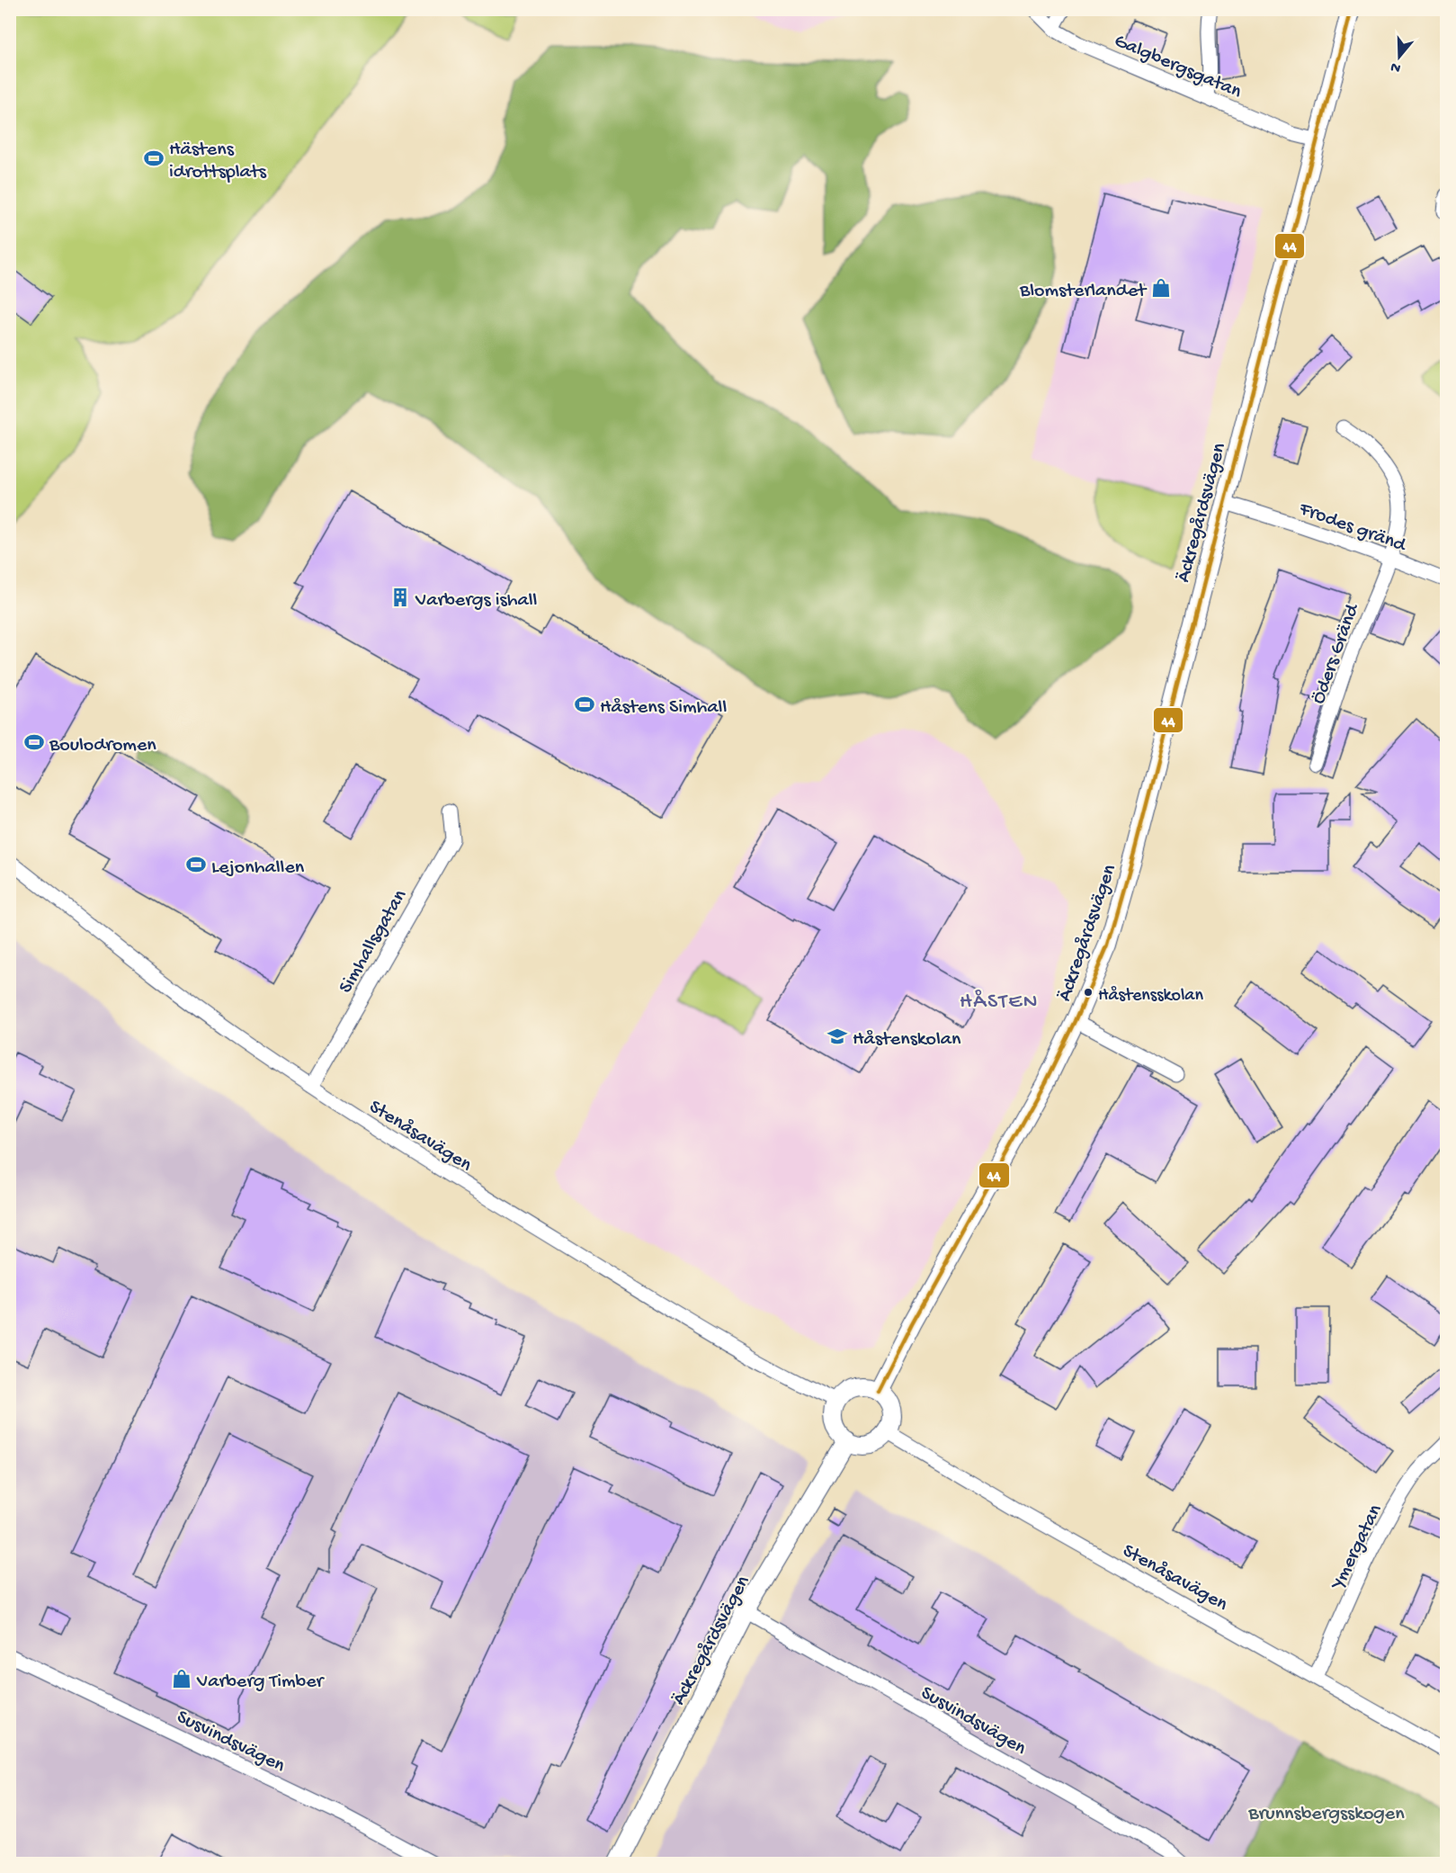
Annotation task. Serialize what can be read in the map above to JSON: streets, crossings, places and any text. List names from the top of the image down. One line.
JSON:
{"streets":{"street":["Galgbergsgatan","Äckregårdsvägen","Frodes gränd","Öders Gränd","Simhallsgatan","Stenåsavägen","Ymergatan","Susvindsvägen"]},"crossings":[["Galgbergsgatan","Äckregårdsvägen"],["Äckregårdsvägen","Frodes gränd"],["Äckregårdsvägen","Stenåsavägen"],["Äckregårdsvägen","Susvindsvägen"],["Frodes gränd","Öders Gränd"],["Simhallsgatan","Stenåsavägen"],["Stenåsavägen","Ymergatan"]],"districts":["HÅSTEN"],"parks":["Brunnsbergsskogen"],"places":{"sports":["Hästens idrottsplats","Håstens Simhall","Boulodromen","Lejonhallen"],"shop":["Blomsterlandet","Varberg Timber"],"building":["Varbergs ishall"],"other":["Håstensskolan"],"school or university":["Håstenskolan"]},"lines":["transit line 44"],"north":"bottom"}
